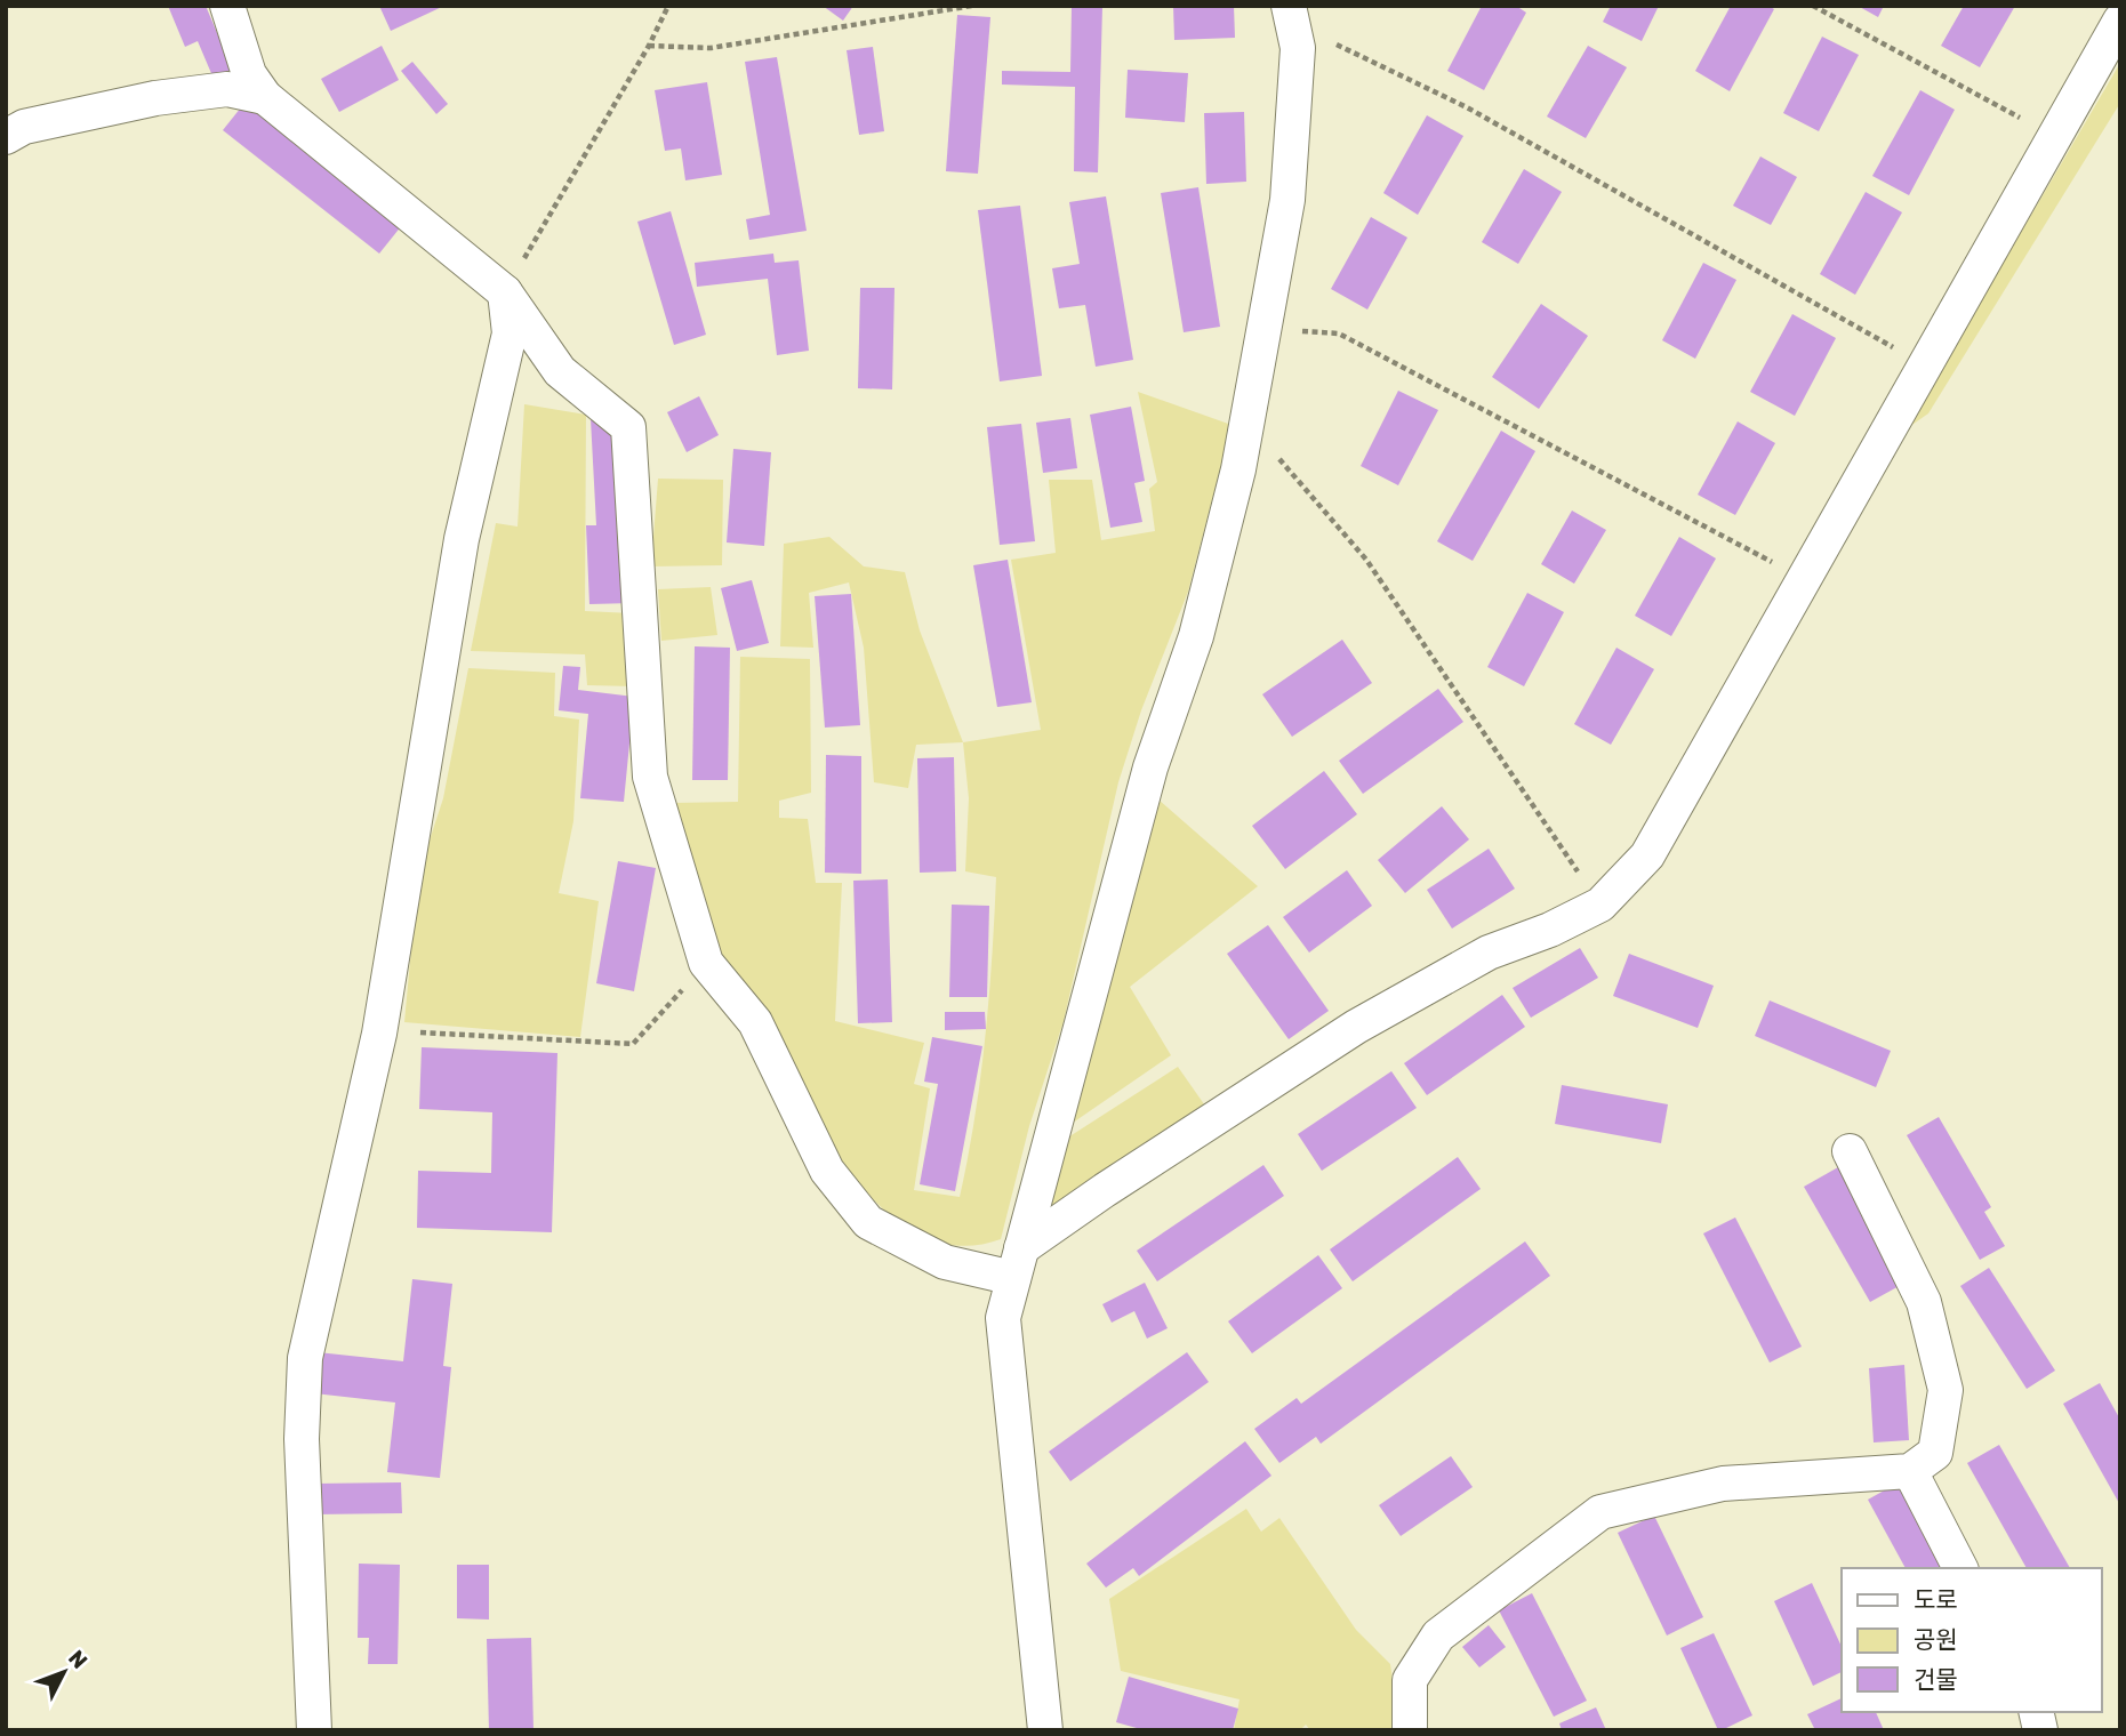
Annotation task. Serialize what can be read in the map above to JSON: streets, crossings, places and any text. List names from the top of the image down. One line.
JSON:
{"legend":["도로","공원","건물"],"north":"top right"}
